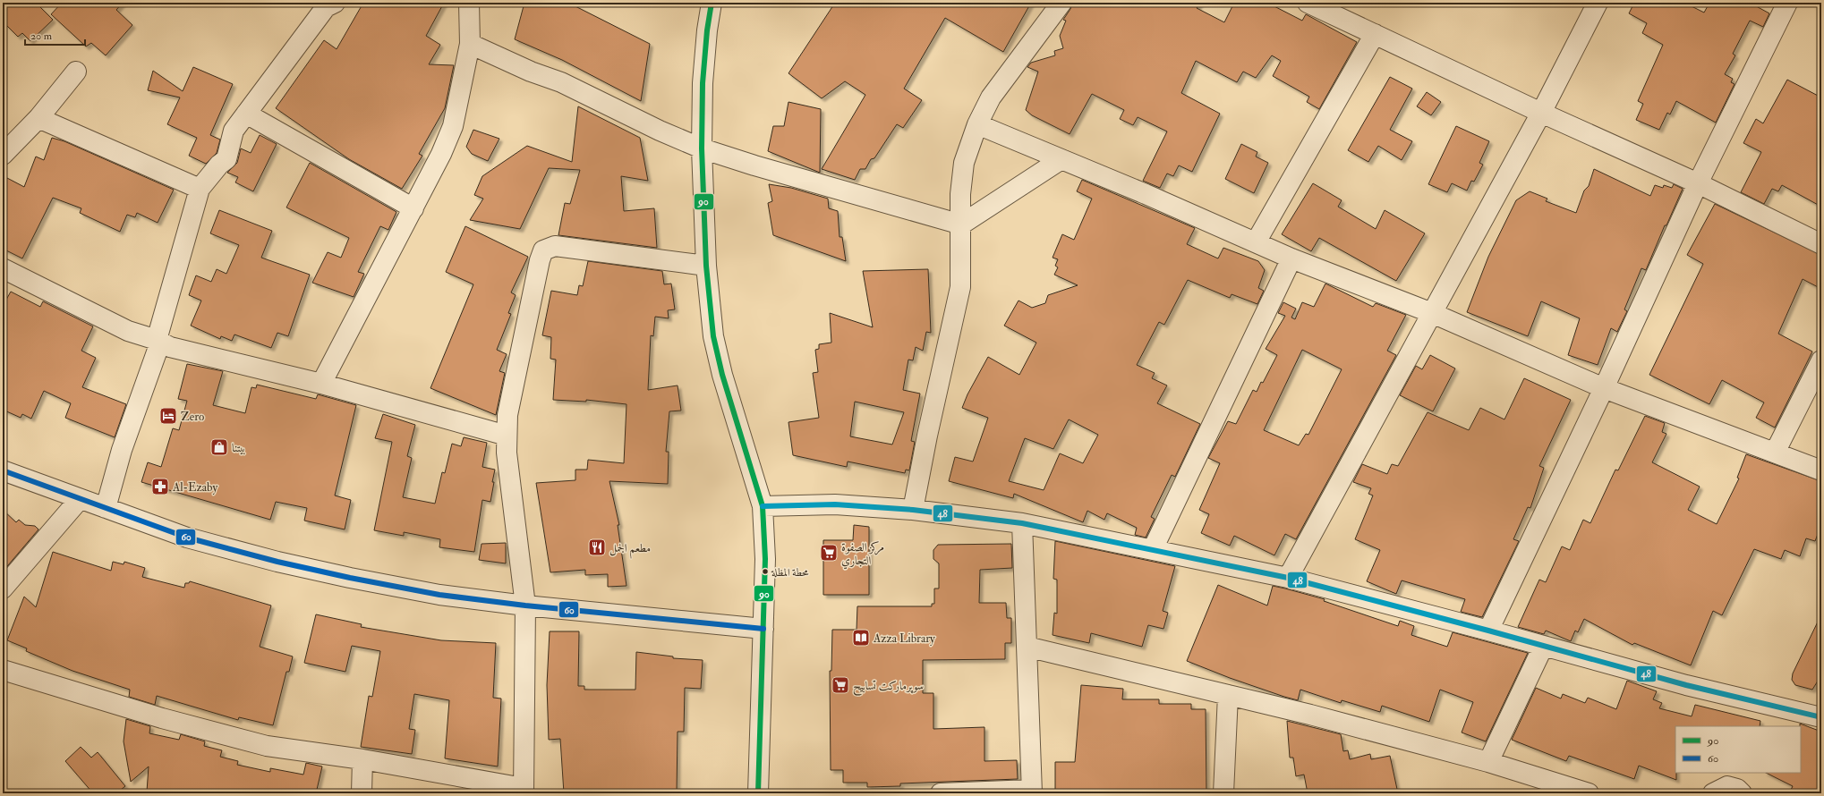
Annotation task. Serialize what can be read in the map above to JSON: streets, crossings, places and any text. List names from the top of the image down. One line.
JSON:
{"places":{"hotel":["Zero"],"shop":["بيتنا"],"pharmacy":["Al-Ezaby"],"restaurant":["مطعم الجمل"],"supermarket":["مركز الصفوة التجاري","سوپرمارکت تسابيح"],"other":["محطة المظلة"],"library":["Azza Library"]},"lines":["transit line 90","transit line 60","transit line 48"],"legend":["90","60"],"scale_bar":"20 m"}
